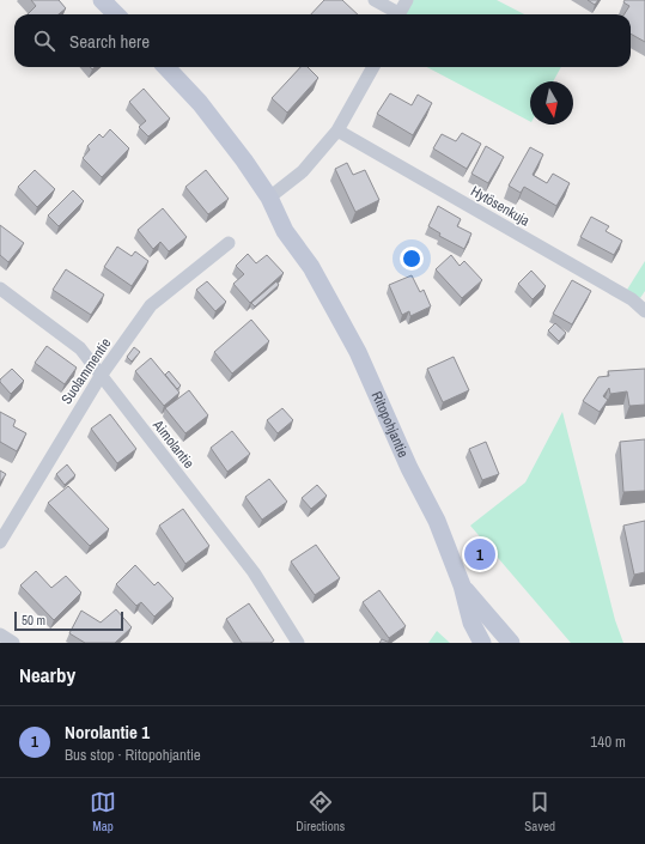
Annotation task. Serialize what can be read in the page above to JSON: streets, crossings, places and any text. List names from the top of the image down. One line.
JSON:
{"streets":{"main road":["Ritopohjantie"],"street":["Hytösenkuja","Suolammentie","Aimolantie"]},"crossings":[["Suolammentie","Aimolantie"]],"scale_bar":"50 m","north":"bottom","page":{"search":"Search here","pins":"1","scale":"50 m","heading":"Nearby","list":[{"mark":"1","name":"Norolantie 1","note":"Bus stop · Ritopohjantie","value":"140 m"}],"nav":["Map","Directions","Saved"]}}
